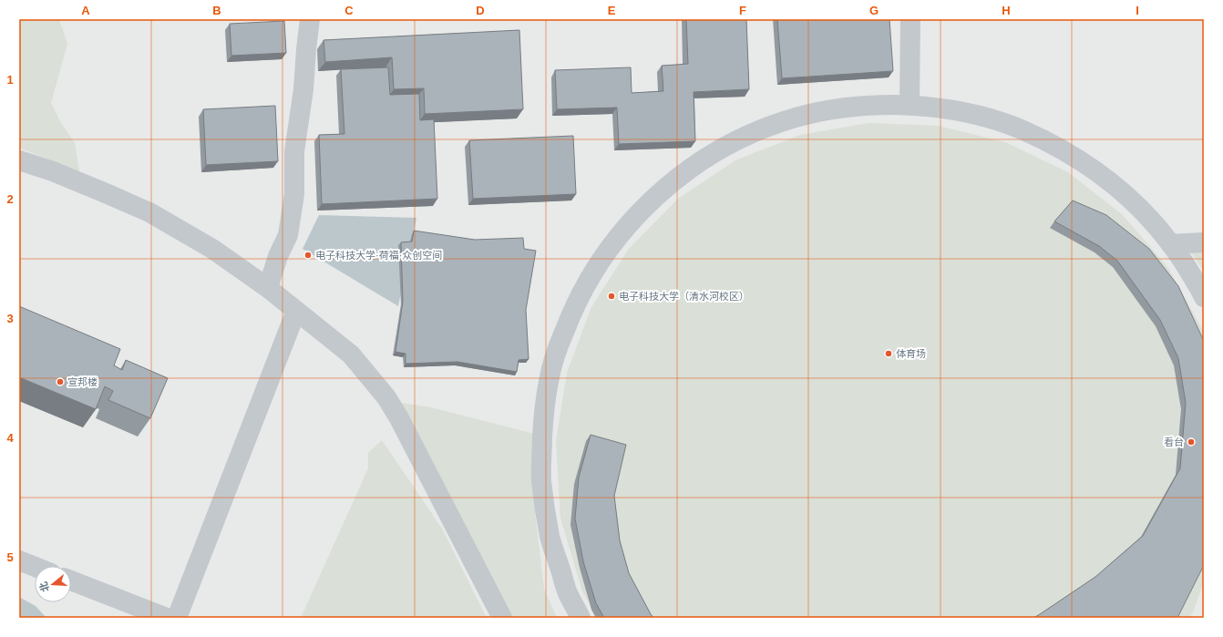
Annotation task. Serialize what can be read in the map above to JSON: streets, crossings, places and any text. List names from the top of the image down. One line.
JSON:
{"places":["电子科技大学·荷福·众创空间","电子科技大学（清水河校区）","体育场","宣邦楼","看台"],"north":"left","grid":{"columns":["A","B","C","D","E","F","G","H","I"],"rows":["1","2","3","4","5"]}}
